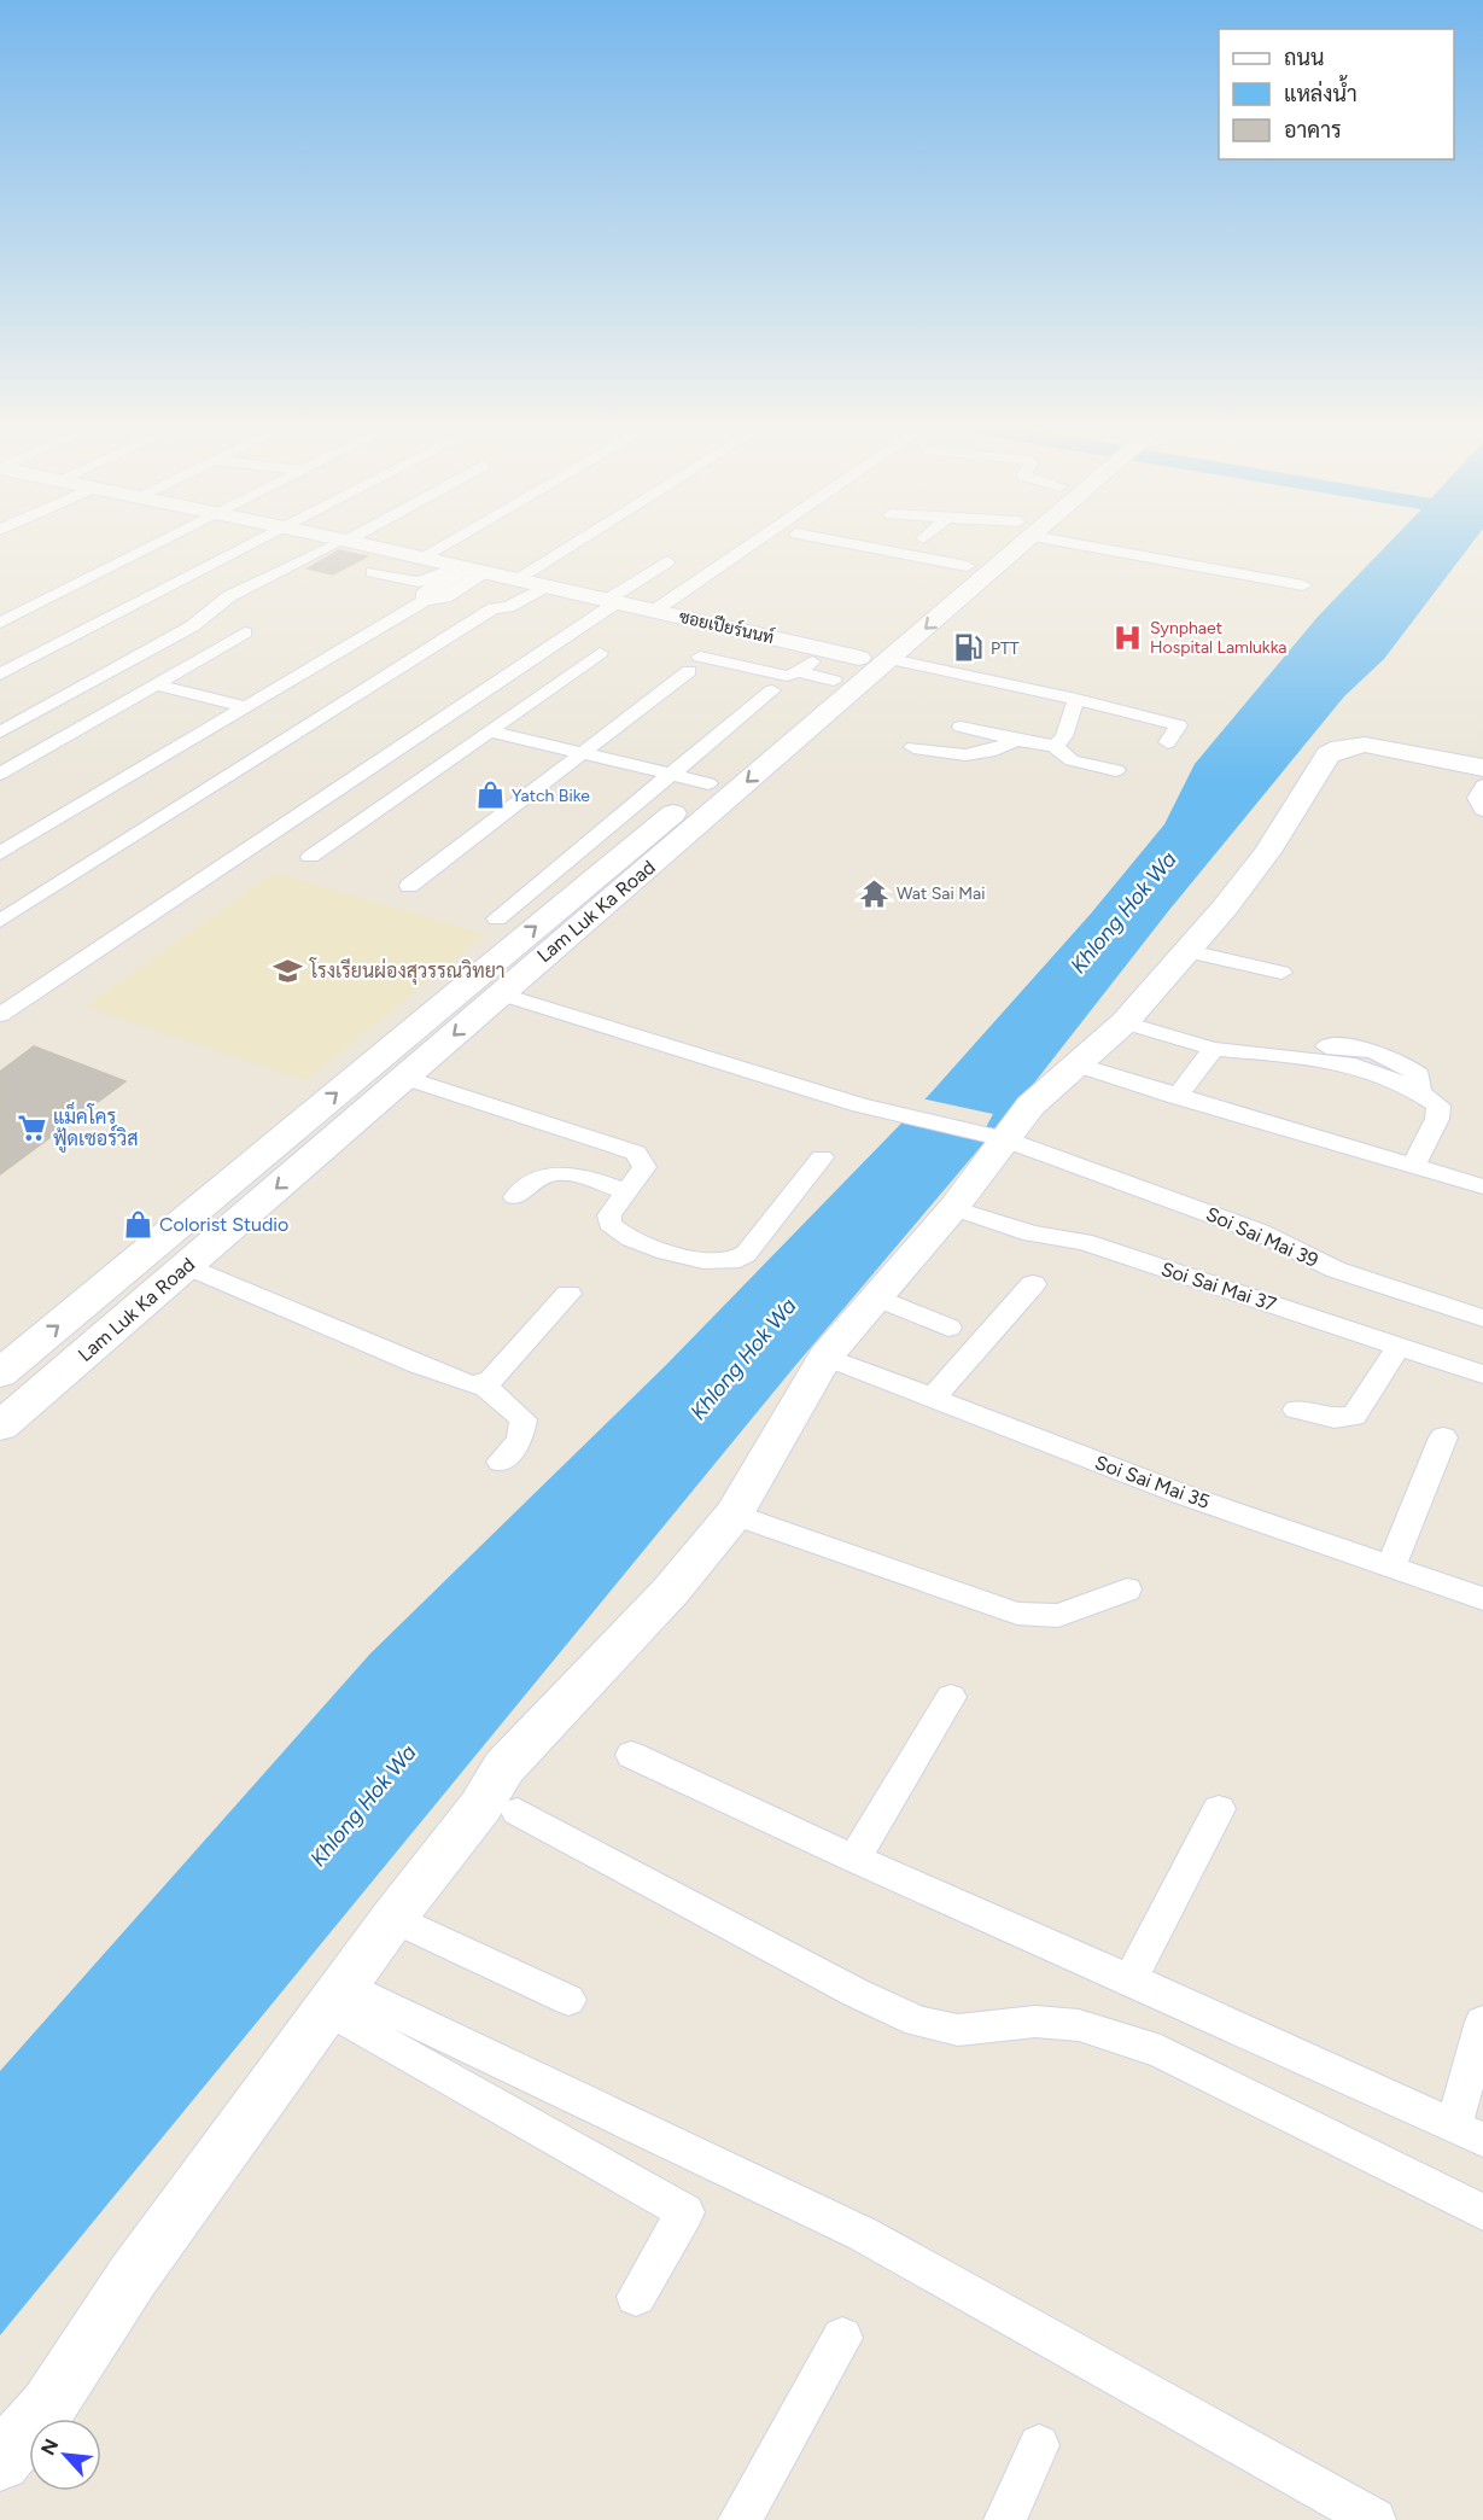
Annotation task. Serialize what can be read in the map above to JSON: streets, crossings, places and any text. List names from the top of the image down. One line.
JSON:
{"streets":{"main road":["ซอยเปียร์นนท์","Lam Luk Ka Road"],"street":["Soi Sai Mai 39","Soi Sai Mai 37","Soi Sai Mai 35"]},"crossings":[["ซอยเปียร์นนท์","Lam Luk Ka Road"],["Lam Luk Ka Road","Soi Sai Mai 39"]],"water":["Khlong Hok Wa"],"places":{"hospital":["Synphaet Hospital Lamlukka"],"fuel station":["PTT"],"shop":["Yatch Bike","Colorist Studio"],"temple":["Wat Sai Mai"],"school or university":["โรงเรียนผ่องสุวรรณวิทยา"],"supermarket":["แม็คโคร ฟู้ดเซอร์วิส"]},"legend":["ถนน","แหล่งน้ำ","อาคาร"],"north":"top left"}
